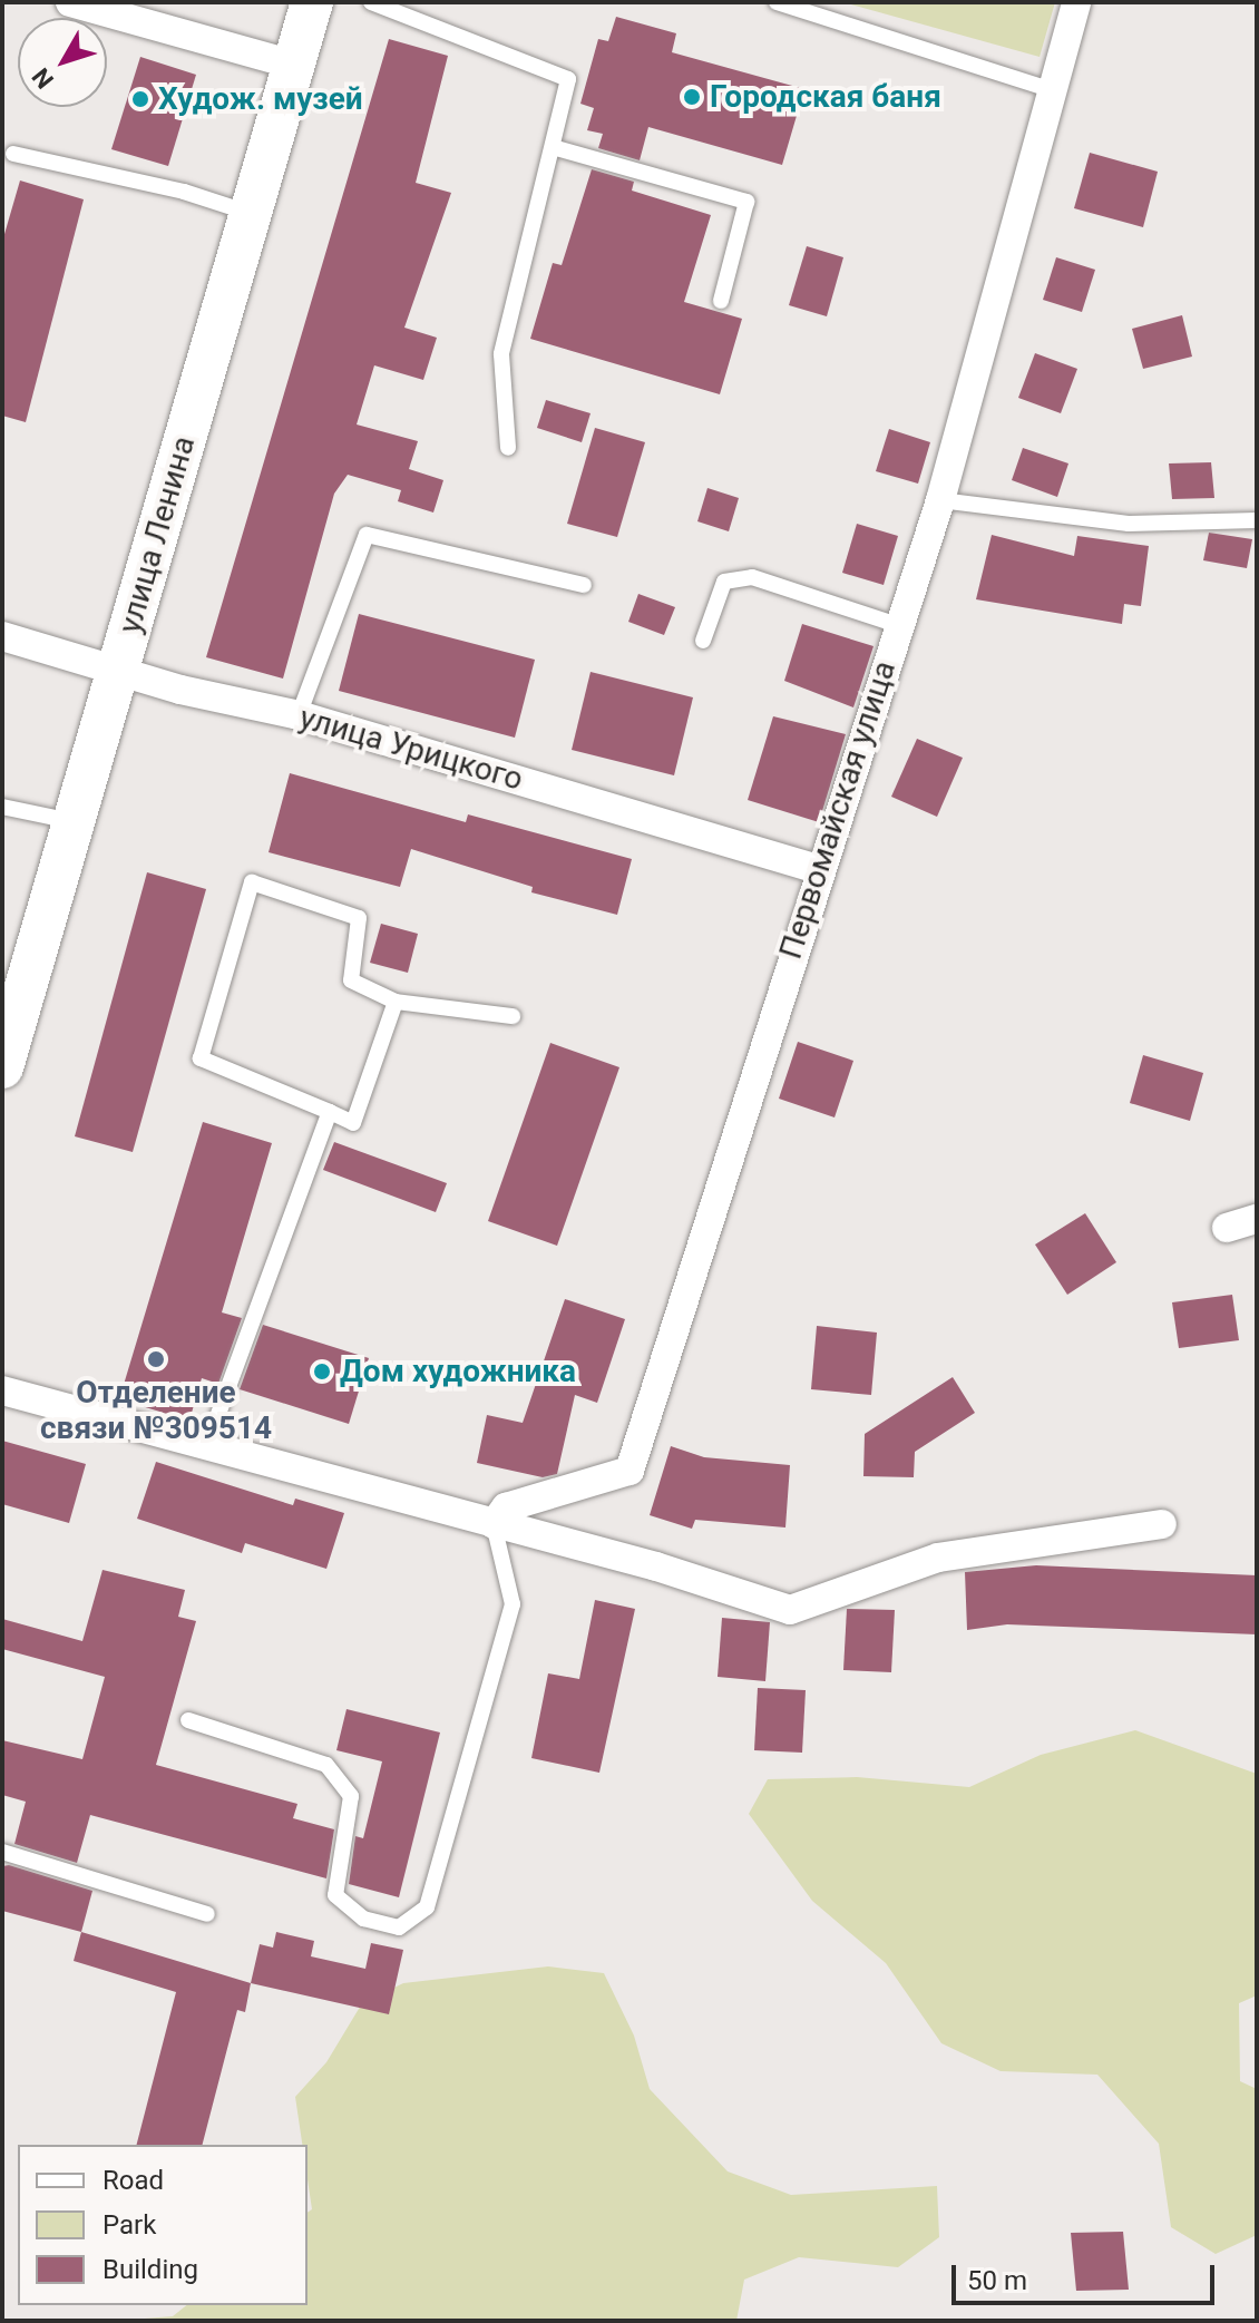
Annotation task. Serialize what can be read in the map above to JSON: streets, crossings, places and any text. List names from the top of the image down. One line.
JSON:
{"streets":{"main road":["улица Ленина"],"street":["улица Урицкого","Первомайская улица"]},"crossings":[["улица Ленина","улица Урицкого"],["улица Урицкого","Первомайская улица"]],"places":["Городская баня","Худож. музей","Отделение связи №309514","Дом художника"],"legend":["Road","Park","Building"],"scale_bar":"50 m","north":"bottom left"}
